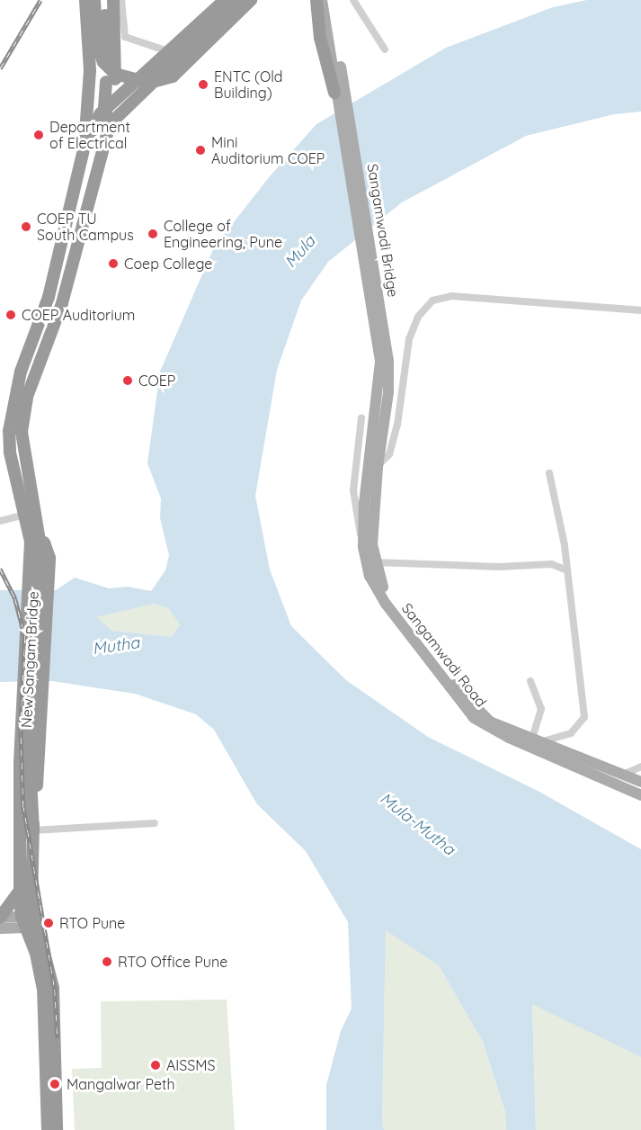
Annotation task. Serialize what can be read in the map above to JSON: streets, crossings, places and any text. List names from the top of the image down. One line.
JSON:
{"streets":{"highway":["New Sangam Bridge"],"main road":["Sangamwadi Bridge","Sangamwadi Road"]},"crossings":[["Sangamwadi Bridge","Sangamwadi Road"]],"water":["Mula","Mutha","Mula-Mutha"],"places":["ENTC (Old Building)","Department of Electrical","Mini Auditorium COEP","COEP TU South Campus","College of Engineering, Pune","Coep College","COEP Auditorium","COEP","RTO Pune","RTO Office Pune","AISSMS","Mangalwar Peth"]}
